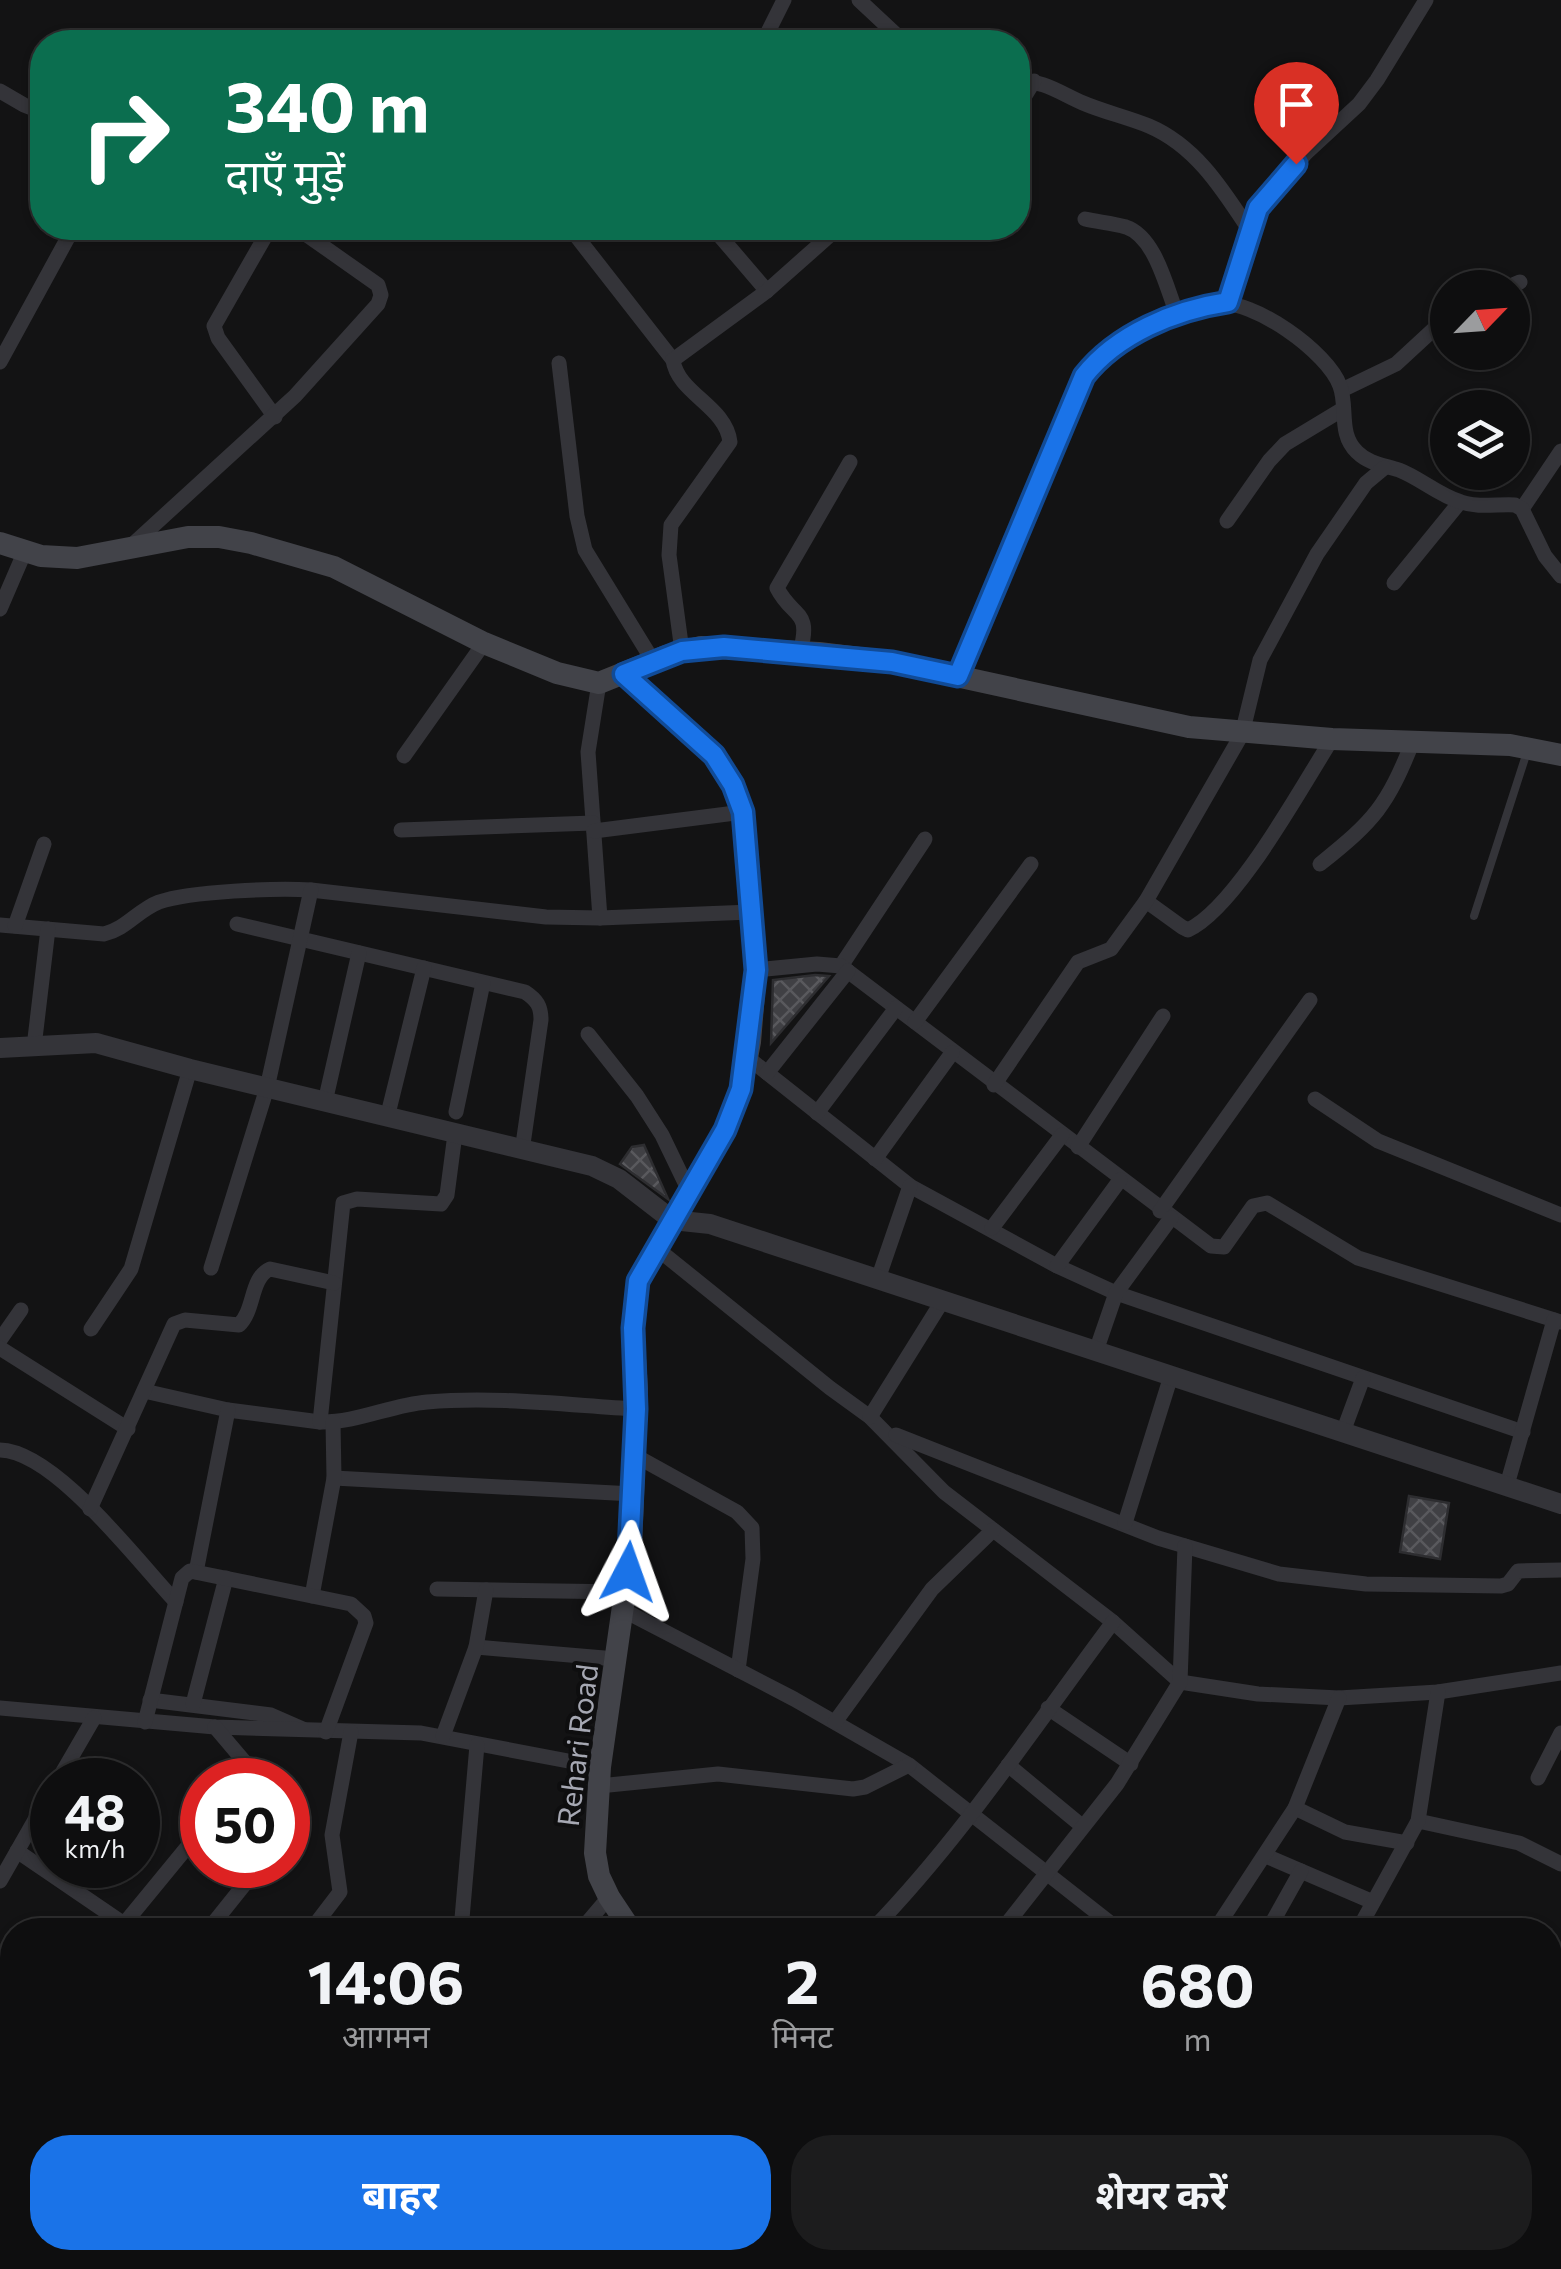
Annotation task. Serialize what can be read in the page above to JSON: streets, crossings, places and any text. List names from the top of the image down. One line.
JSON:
{"streets":{"main road":["Rehari Road"]},"north":"top right","page":{"turn":["340 m","दाएँ मुड़ें"],"speed":"48 km/h","limit":"50","eta":["14:06","आगमन","2","मिनट","680","m"],"buttons":["बाहर","शेयर करें"]}}
